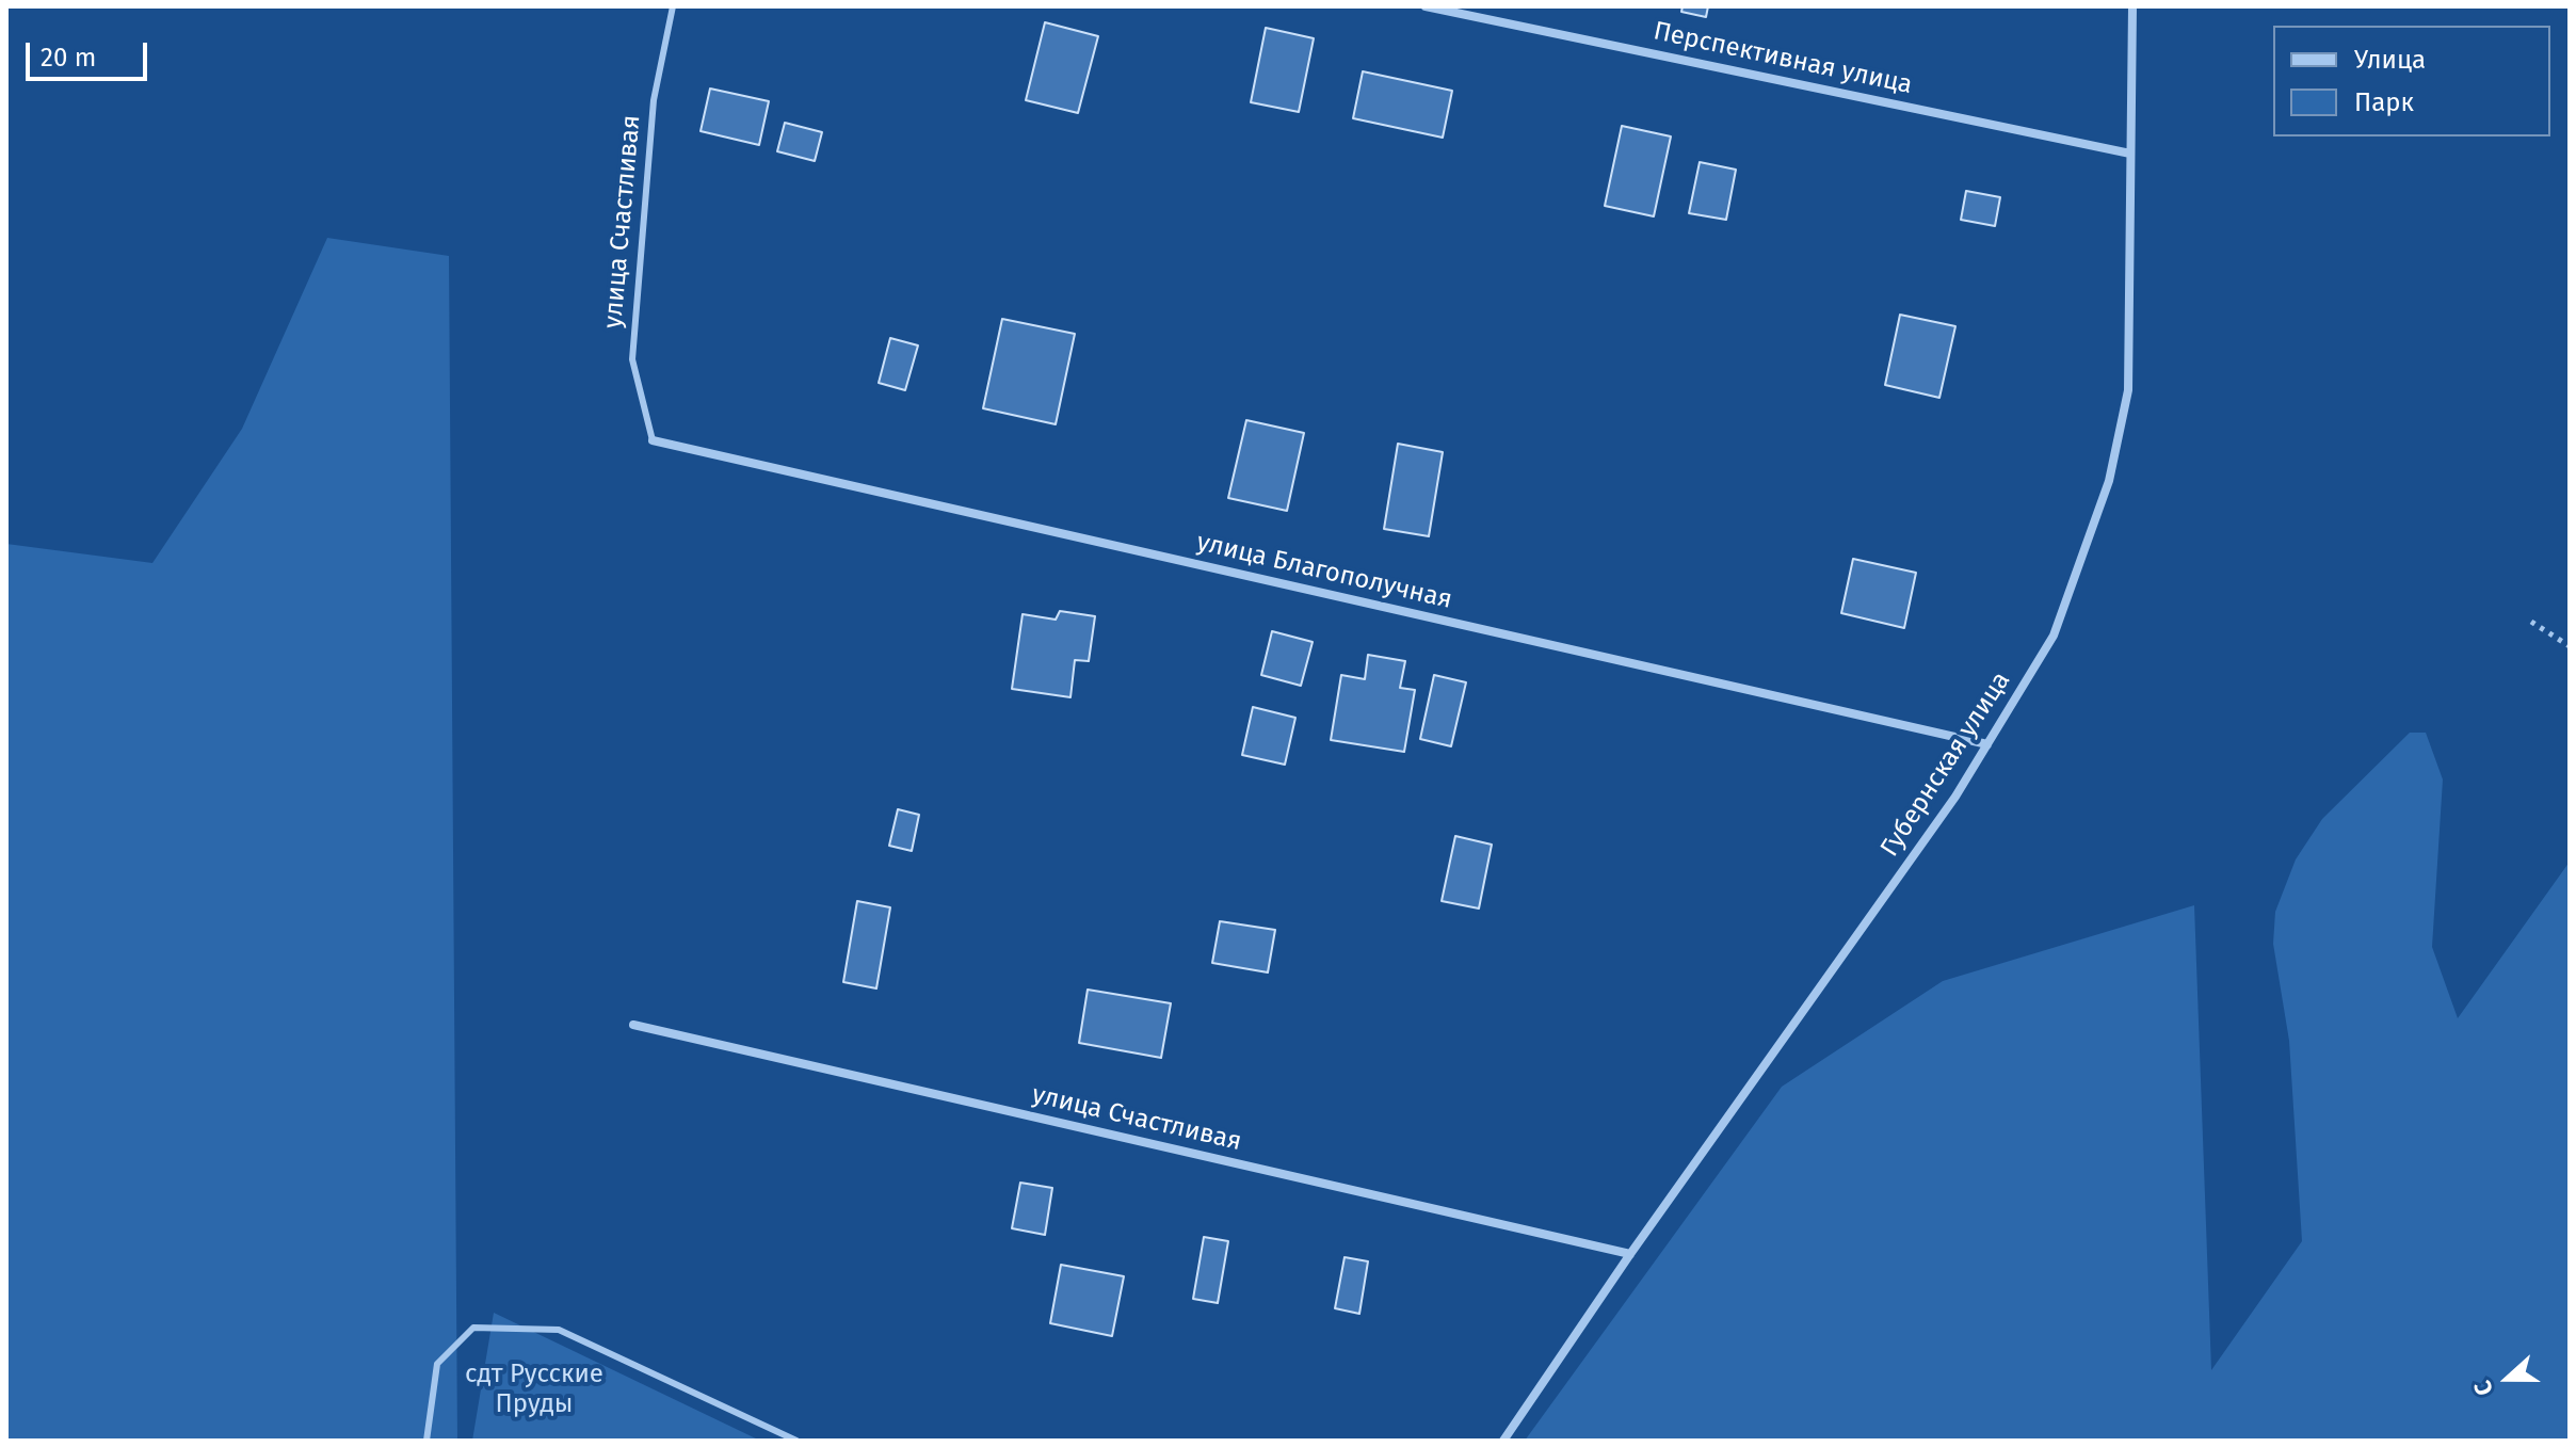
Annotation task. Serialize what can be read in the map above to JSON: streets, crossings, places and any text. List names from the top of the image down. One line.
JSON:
{"streets":{"street":["Перспективная улица","улица Счастливая","улица Благополучная","Губернская улица"]},"crossings":[["Перспективная улица","Губернская улица"],["улица Счастливая","улица Благополучная"],["улица Счастливая","Губернская улица"],["улица Благополучная","Губернская улица"]],"parks":["сдт Русские Пруды"],"legend":["Улица","Парк"],"scale_bar":"20 m","north":"left"}
